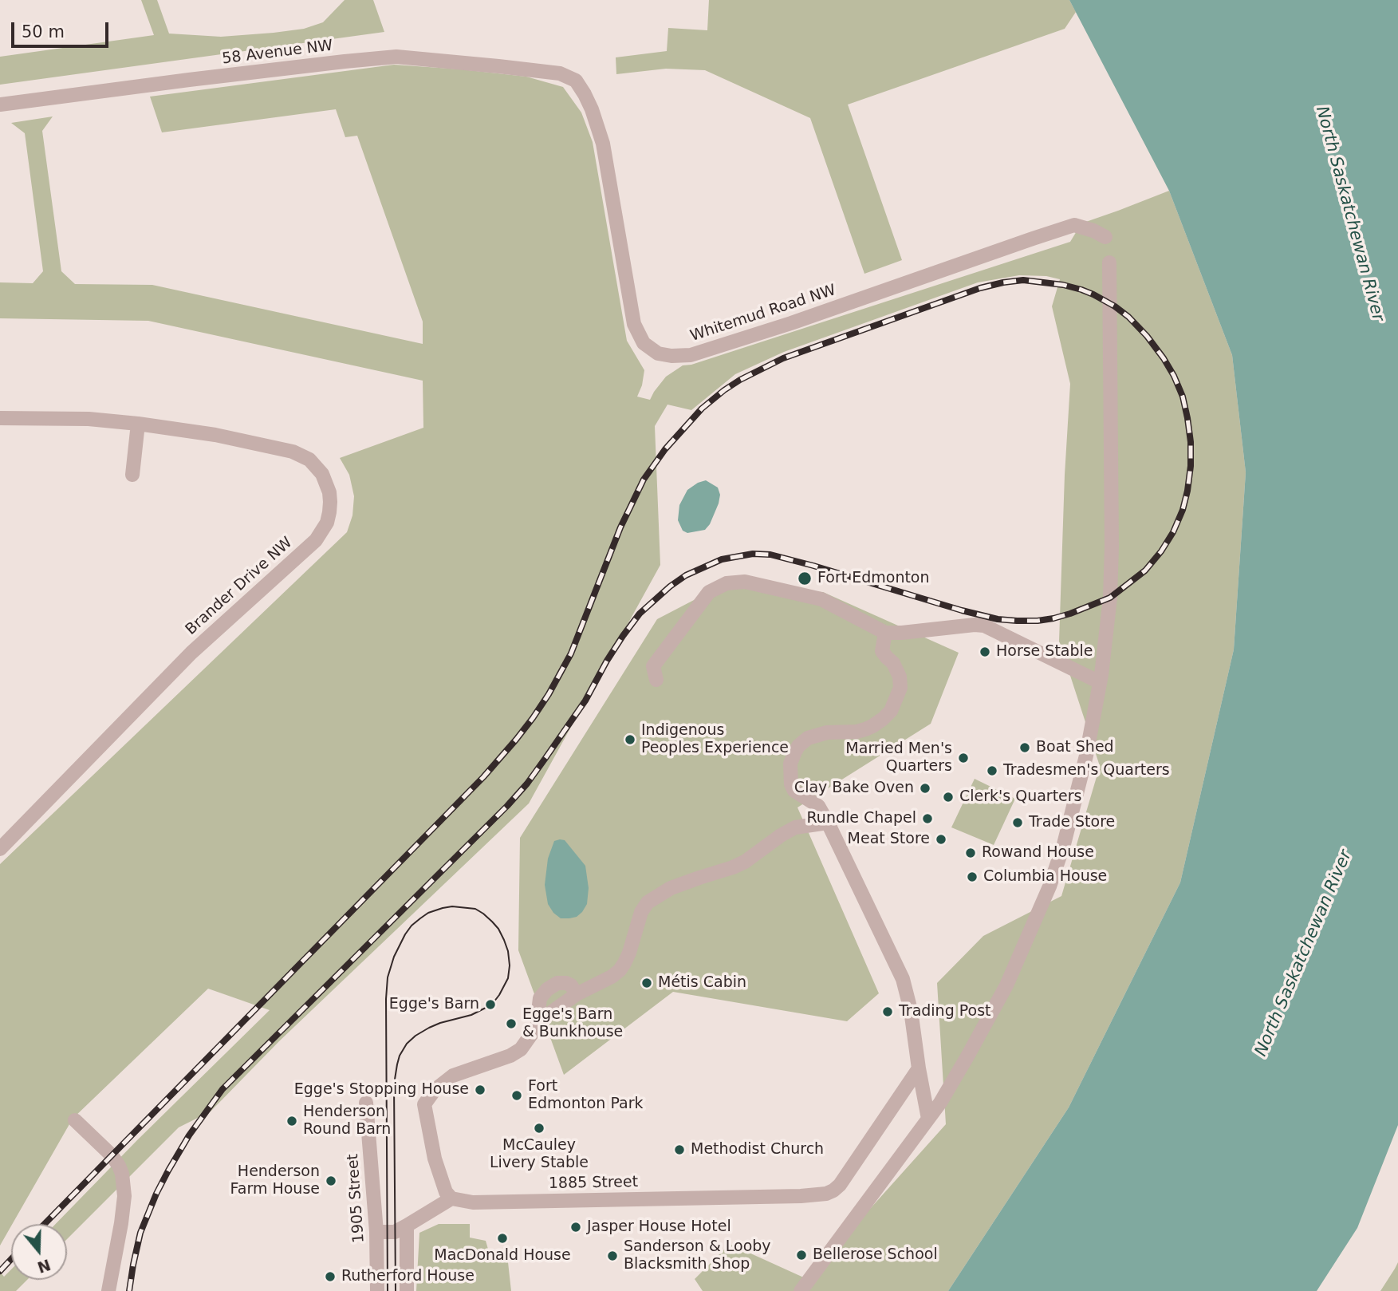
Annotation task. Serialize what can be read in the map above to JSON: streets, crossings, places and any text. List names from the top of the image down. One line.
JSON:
{"streets":{"street":["58 Avenue NW","Whitemud Road NW","Brander Drive NW","1885 Street","1905 Street"]},"crossings":[["58 Avenue NW","Whitemud Road NW"]],"water":["North Saskatchewan River"],"places":["Fort Edmonton","Horse Stable","Indigenous Peoples Experience","Boat Shed","Married Men's Quarters","Tradesmen's Quarters","Clay Bake Oven","Clerk's Quarters","Rundle Chapel","Trade Store","Meat Store","Rowand House","Columbia House","Métis Cabin","Egge's Barn","Trading Post","Egge's Barn & Bunkhouse","Egge's Stopping House","Fort Edmonton Park","Henderson Round Barn","McCauley Livery Stable","Methodist Church","Henderson Farm House","Jasper House Hotel","MacDonald House","Bellerose School","Sanderson & Looby Blacksmith Shop","Rutherford House"],"scale_bar":"50 m","north":"bottom"}
